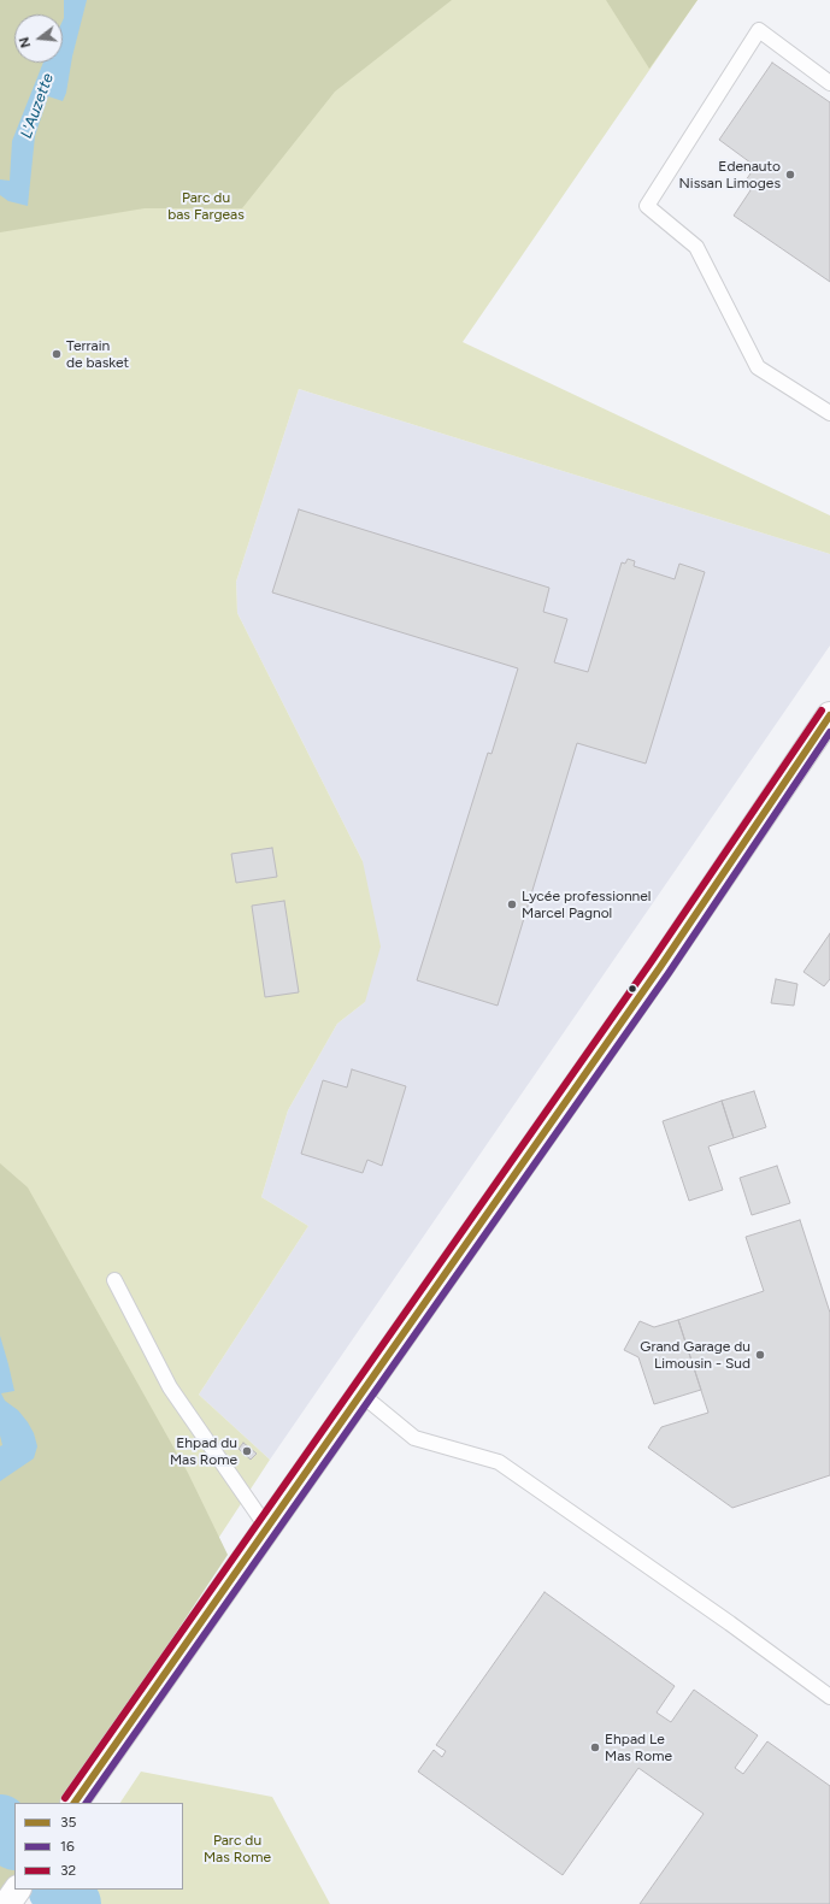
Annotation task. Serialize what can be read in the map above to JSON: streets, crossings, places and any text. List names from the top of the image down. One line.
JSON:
{"water":["L'Auzette"],"parks":["Parc du bas Fargeas","Parc du Mas Rome"],"places":["Edenauto Nissan Limoges","Terrain de basket","Lycée professionnel Marcel Pagnol","Grand Garage du Limousin - Sud","Ehpad du Mas Rome","Ehpad Le Mas Rome"],"lines":["transit line 32","transit line 35","transit line 16"],"legend":["35","16","32"],"north":"left"}
